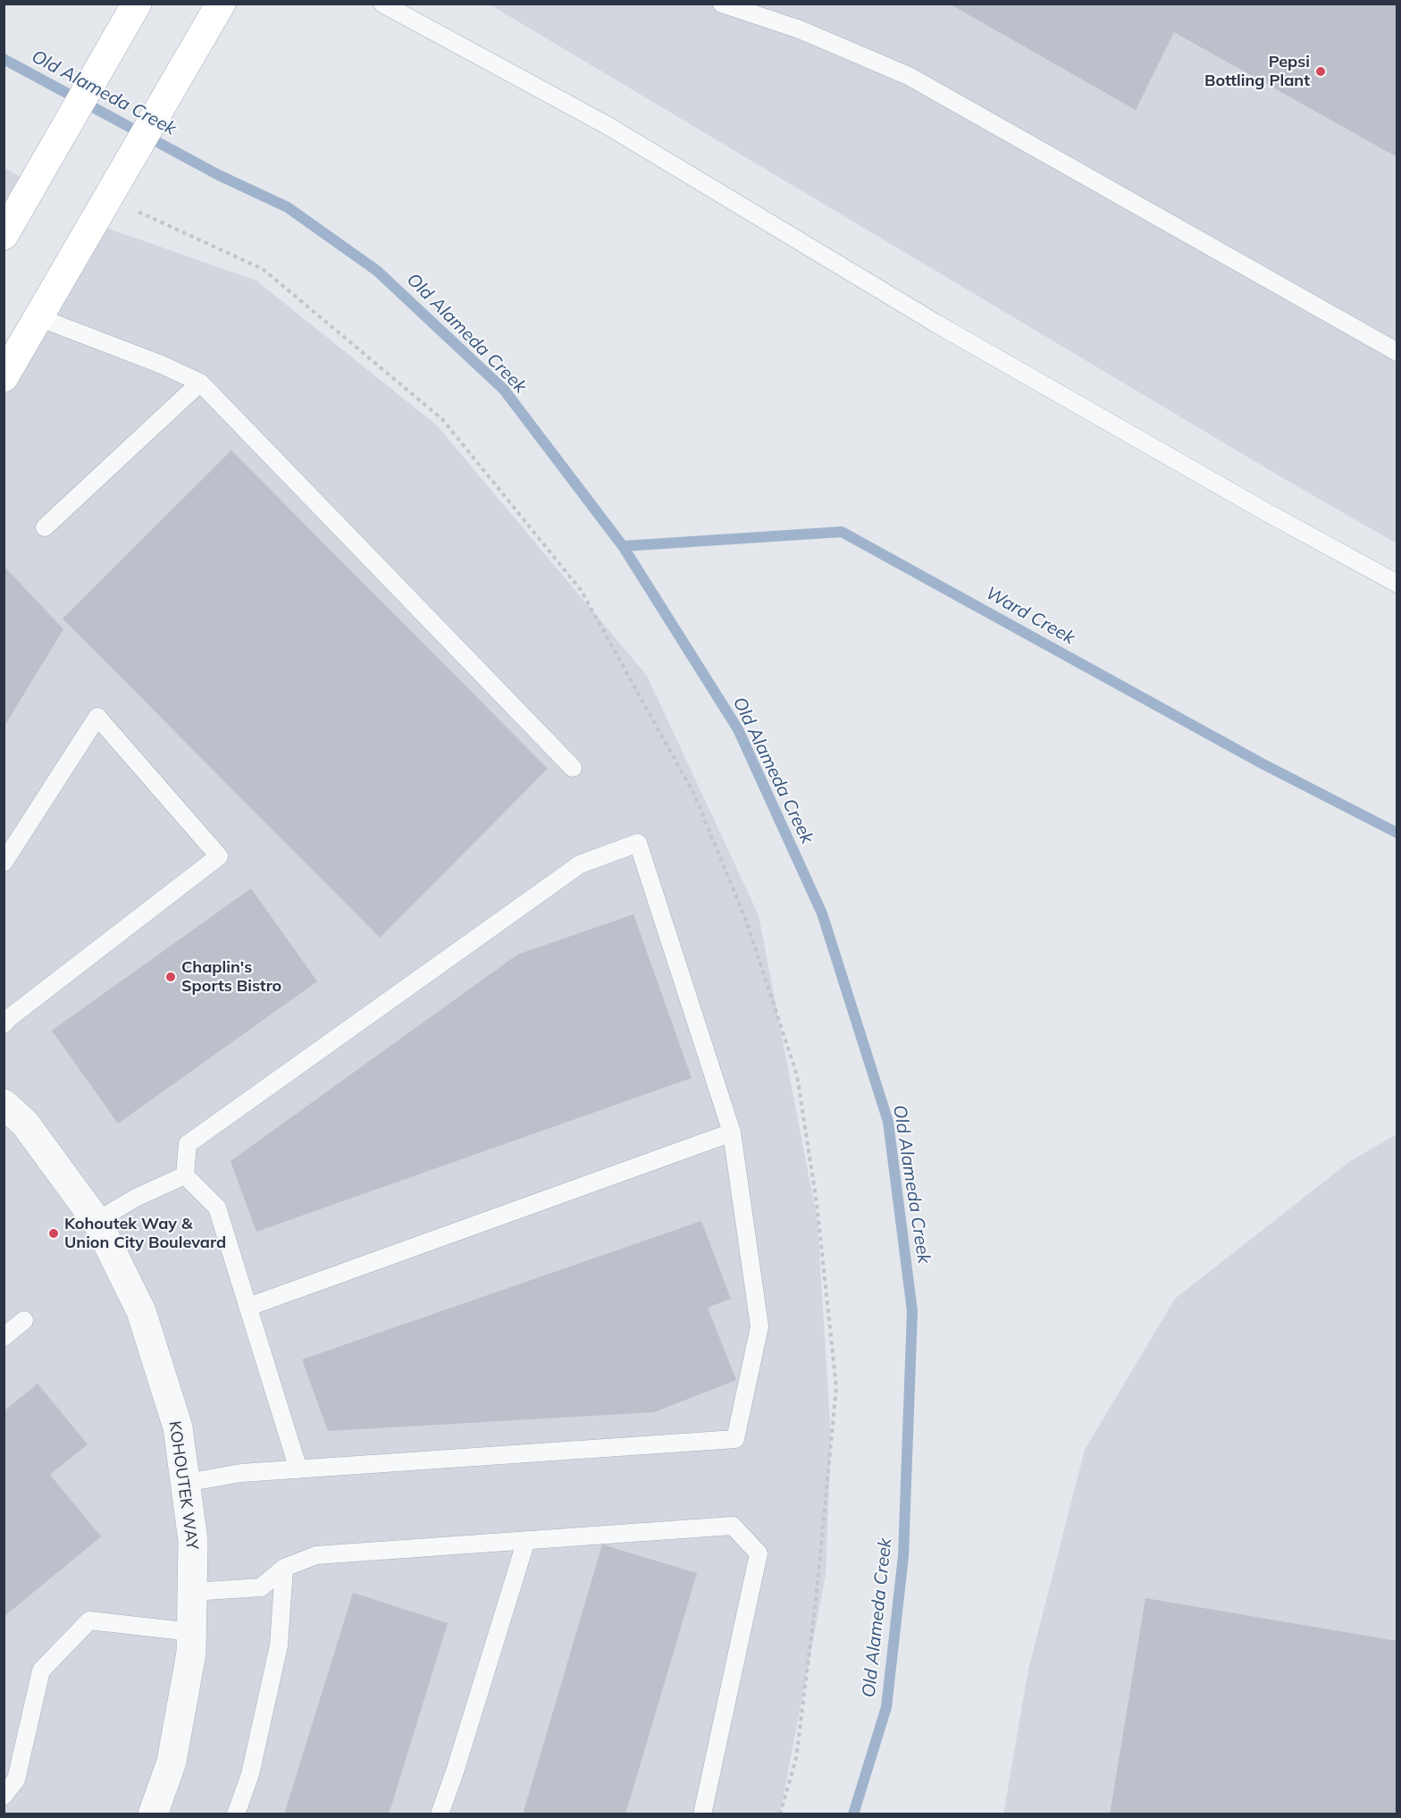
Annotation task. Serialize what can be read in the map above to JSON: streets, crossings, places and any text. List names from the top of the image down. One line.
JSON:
{"streets":{"street":["KOHOUTEK WAY"]},"water":["Old Alameda Creek","Ward Creek"],"places":["Pepsi Bottling Plant","Chaplin's Sports Bistro","Kohoutek Way & Union City Boulevard"]}
